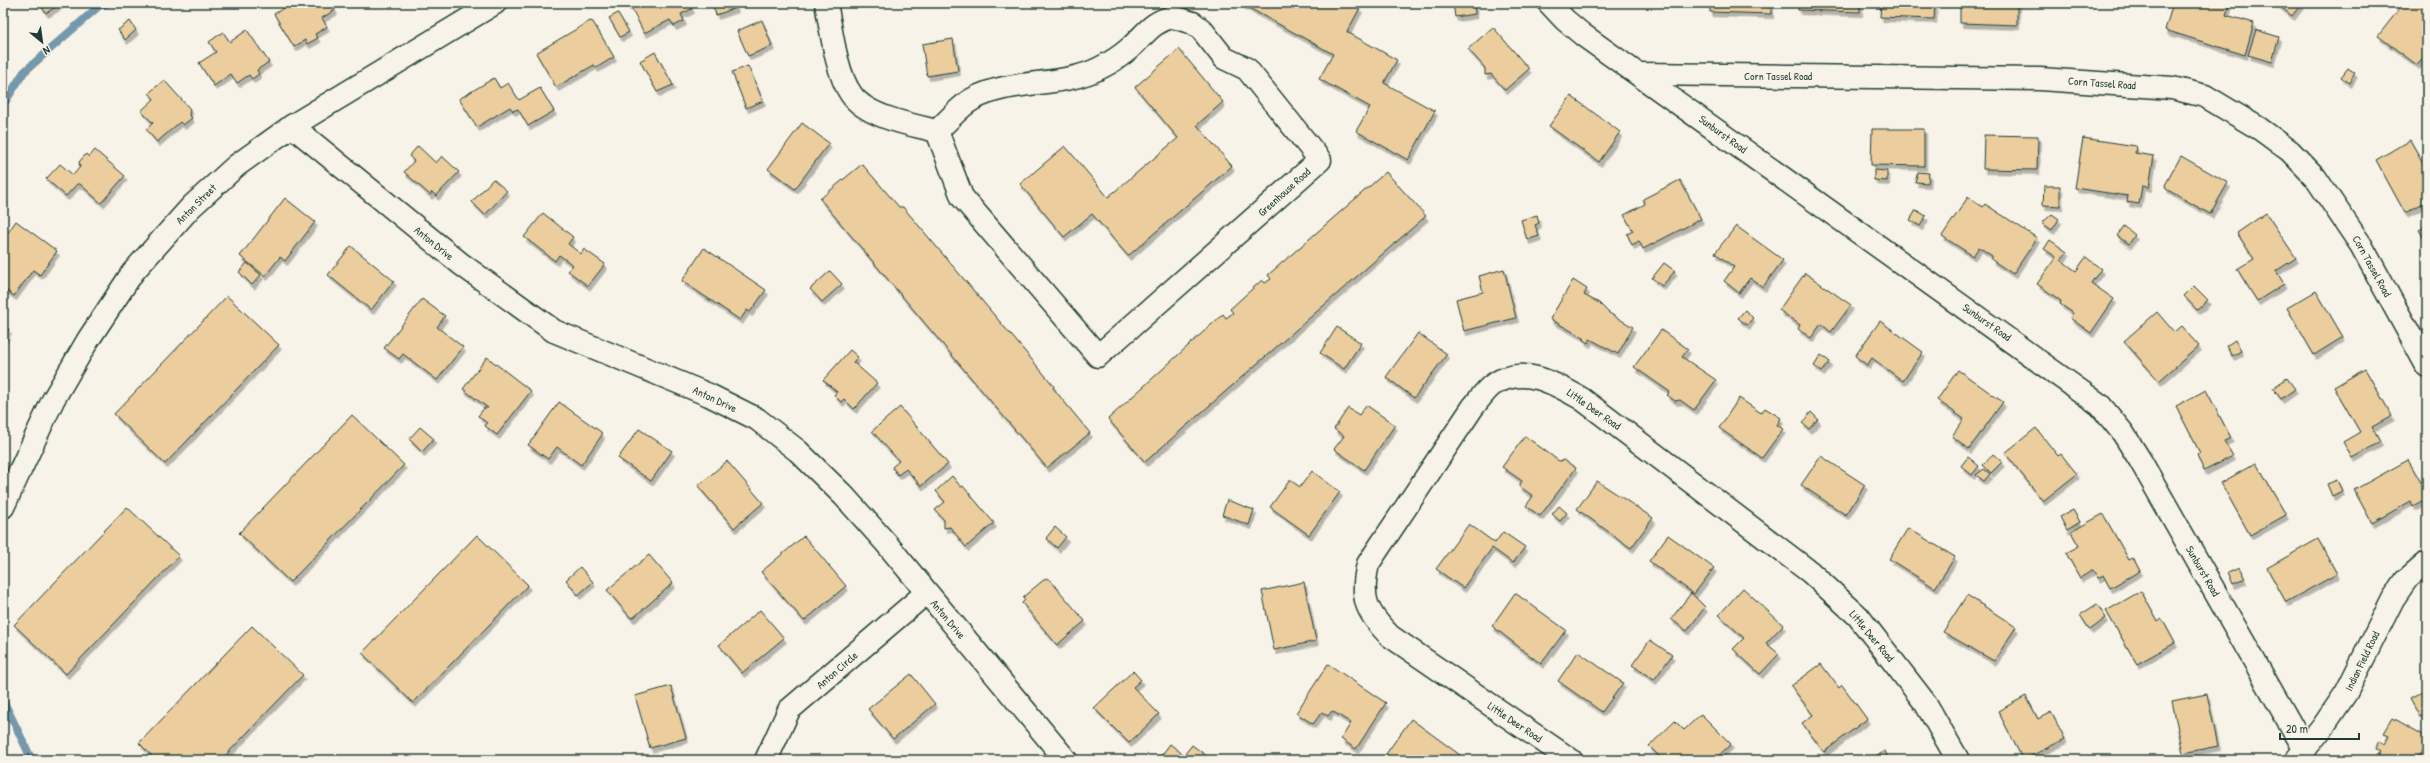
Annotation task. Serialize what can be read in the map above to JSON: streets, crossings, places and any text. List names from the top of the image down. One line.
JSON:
{"streets":{"street":["Corn Tassel Road","Sunburst Road","Greenhouse Road","Anton Street","Anton Drive","Little Deer Road","Indian Field Road","Anton Circle"]},"crossings":[["Corn Tassel Road","Sunburst Road"],["Sunburst Road","Indian Field Road"],["Anton Street","Anton Drive"],["Anton Drive","Anton Circle"]],"scale_bar":"20 m","north":"bottom right"}
